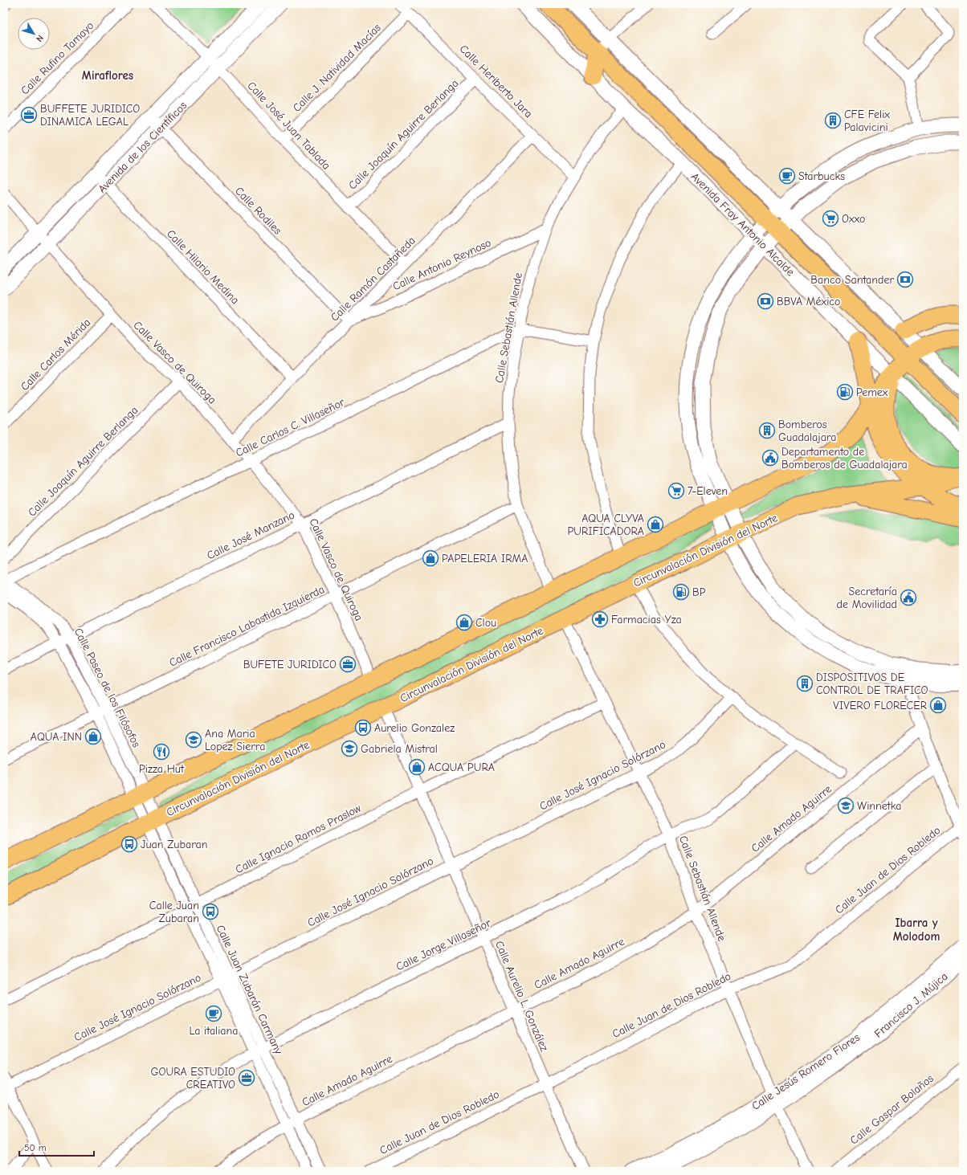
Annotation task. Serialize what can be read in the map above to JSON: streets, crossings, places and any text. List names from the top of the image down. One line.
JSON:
{"streets":{"main road":["Avenida Fray Antonio Alcalde","Circunvalación División del Norte"],"street":["Calle Rufino Tamayo","Calle J. Natividad Macías","Calle Heriberto Jara","Calle José Juan Tablada","Calle Joaquín Aguirre Berlanga","Avenida de los Científicos","Calle Rodiles","Calle Antonio Reynoso","Calle Hilario Medina","Calle Ramón Castañeda","Calle Sebastián Allende","Calle Carlos Mérida","Calle Vasco de Quiroga","Calle Carlos C. Villaseñor","Calle José Manzano","Calle Francisco Labastida Izquierda","Calle Paseo de los Filósofos","Calle José Ignacio Solórzano","Calle Amado Aguirre","Calle Ignacio Ramos Praslow","Calle Juan de Dios Robledo","Calle Jorge Villaseñor","Calle Juan Zubarán Carmany","Calle Aurelio L. González","Francisco J. Mújica","Calle Jesús Romero Flores","Calle Gaspar Bolaños"]},"crossings":[["Calle J. Natividad Macías","Calle Heriberto Jara"],["Calle J. Natividad Macías","Calle José Juan Tablada"],["Calle Heriberto Jara","Calle Joaquín Aguirre Berlanga"],["Calle Heriberto Jara","Calle Ramón Castañeda"],["Calle Heriberto Jara","Calle Sebastián Allende"],["Calle José Juan Tablada","Calle Joaquín Aguirre Berlanga"],["Calle José Juan Tablada","Avenida de los Científicos"],["Calle José Juan Tablada","Calle Ramón Castañeda"],["Calle Joaquín Aguirre Berlanga","Calle Vasco de Quiroga"],["Avenida de los Científicos","Calle Rodiles"],["Avenida de los Científicos","Calle Hilario Medina"],["Avenida de los Científicos","Calle Vasco de Quiroga"],["Calle Rodiles","Calle Antonio Reynoso"],["Calle Rodiles","Calle Ramón Castañeda"],["Avenida Fray Antonio Alcalde","Calle Sebastián Allende"],["Avenida Fray Antonio Alcalde","Circunvalación División del Norte"],["Calle Antonio Reynoso","Calle Ramón Castañeda"],["Calle Antonio Reynoso","Calle Sebastián Allende"],["Calle Hilario Medina","Calle Ramón Castañeda"],["Calle Ramón Castañeda","Calle Vasco de Quiroga"],["Calle Sebastián Allende","Calle Carlos C. Villaseñor"],["Calle Sebastián Allende","Calle José Manzano"],["Calle Sebastián Allende","Circunvalación División del Norte"],["Calle Sebastián Allende","Calle Francisco Labastida Izquierda"],["Calle Sebastián Allende","Calle José Ignacio Solórzano"],["Calle Sebastián Allende","Calle Amado Aguirre"],["Calle Sebastián Allende","Calle Ignacio Ramos Praslow"],["Calle Sebastián Allende","Calle Juan de Dios Robledo"],["Calle Sebastián Allende","Calle Jorge Villaseñor"],["Calle Sebastián Allende","Francisco J. Mújica"],["Calle Sebastián Allende","Calle Jesús Romero Flores"],["Calle Carlos Mérida","Calle Vasco de Quiroga"],["Calle Vasco de Quiroga","Calle Carlos C. Villaseñor"],["Calle Vasco de Quiroga","Calle José Manzano"],["Calle Vasco de Quiroga","Circunvalación División del Norte"],["Calle Vasco de Quiroga","Calle Francisco Labastida Izquierda"],["Calle Carlos C. Villaseñor","Calle Paseo de los Filósofos"],["Calle José Manzano","Calle Paseo de los Filósofos"],["Circunvalación División del Norte","Calle Paseo de los Filósofos"],["Circunvalación División del Norte","Calle Juan Zubarán Carmany"],["Circunvalación División del Norte","Calle Aurelio L. González"],["Calle Francisco Labastida Izquierda","Calle Paseo de los Filósofos"],["Calle José Ignacio Solórzano","Calle Juan Zubarán Carmany"],["Calle José Ignacio Solórzano","Calle Aurelio L. González"],["Calle Amado Aguirre","Calle Juan Zubarán Carmany"],["Calle Amado Aguirre","Calle Aurelio L. González"],["Calle Ignacio Ramos Praslow","Calle Juan Zubarán Carmany"],["Calle Ignacio Ramos Praslow","Calle Aurelio L. González"],["Calle Juan de Dios Robledo","Calle Aurelio L. González"],["Calle Jorge Villaseñor","Calle Juan Zubarán Carmany"],["Calle Jorge Villaseñor","Calle Aurelio L. González"],["Francisco J. Mújica","Calle Jesús Romero Flores"]],"districts":["Miraflores","Ibarra y Molodom"],"places":{"office":["BUFFETE JURIDICO DINAMICA LEGAL","BUFETE JURIDICO","GOURA ESTUDIO CREATIVO"],"building":["CFE Felix Palavicini","Bomberos Guadalajara","DISPOSITIVOS DE CONTROL DE TRAFICO"],"cafe":["Starbucks","La italiana"],"supermarket":["Oxxo","7-Eleven"],"bank":["Banco Santander","BBVA México"],"fuel station":["Pemex","BP"],"public building":["Departamento de Bomberos de Guadalajara","Secretaría de Movilidad"],"shop":["AQUA CLYVA PURIFICADORA","PAPELERIA IRMA","Clou","VIVERO FLORECER","AQUA INN","ACQUA PURA"],"pharmacy":["Farmacias Yza"],"bus stop":["Aurelio Gonzalez","Juan Zubaran","Calle Juan Zubaran"],"school or university":["Ana Maria Lopez Sierra","Gabriela Mistral","Winnetka"],"restaurant":["Pizza Hut"]},"scale_bar":"50 m","north":"bottom right"}
